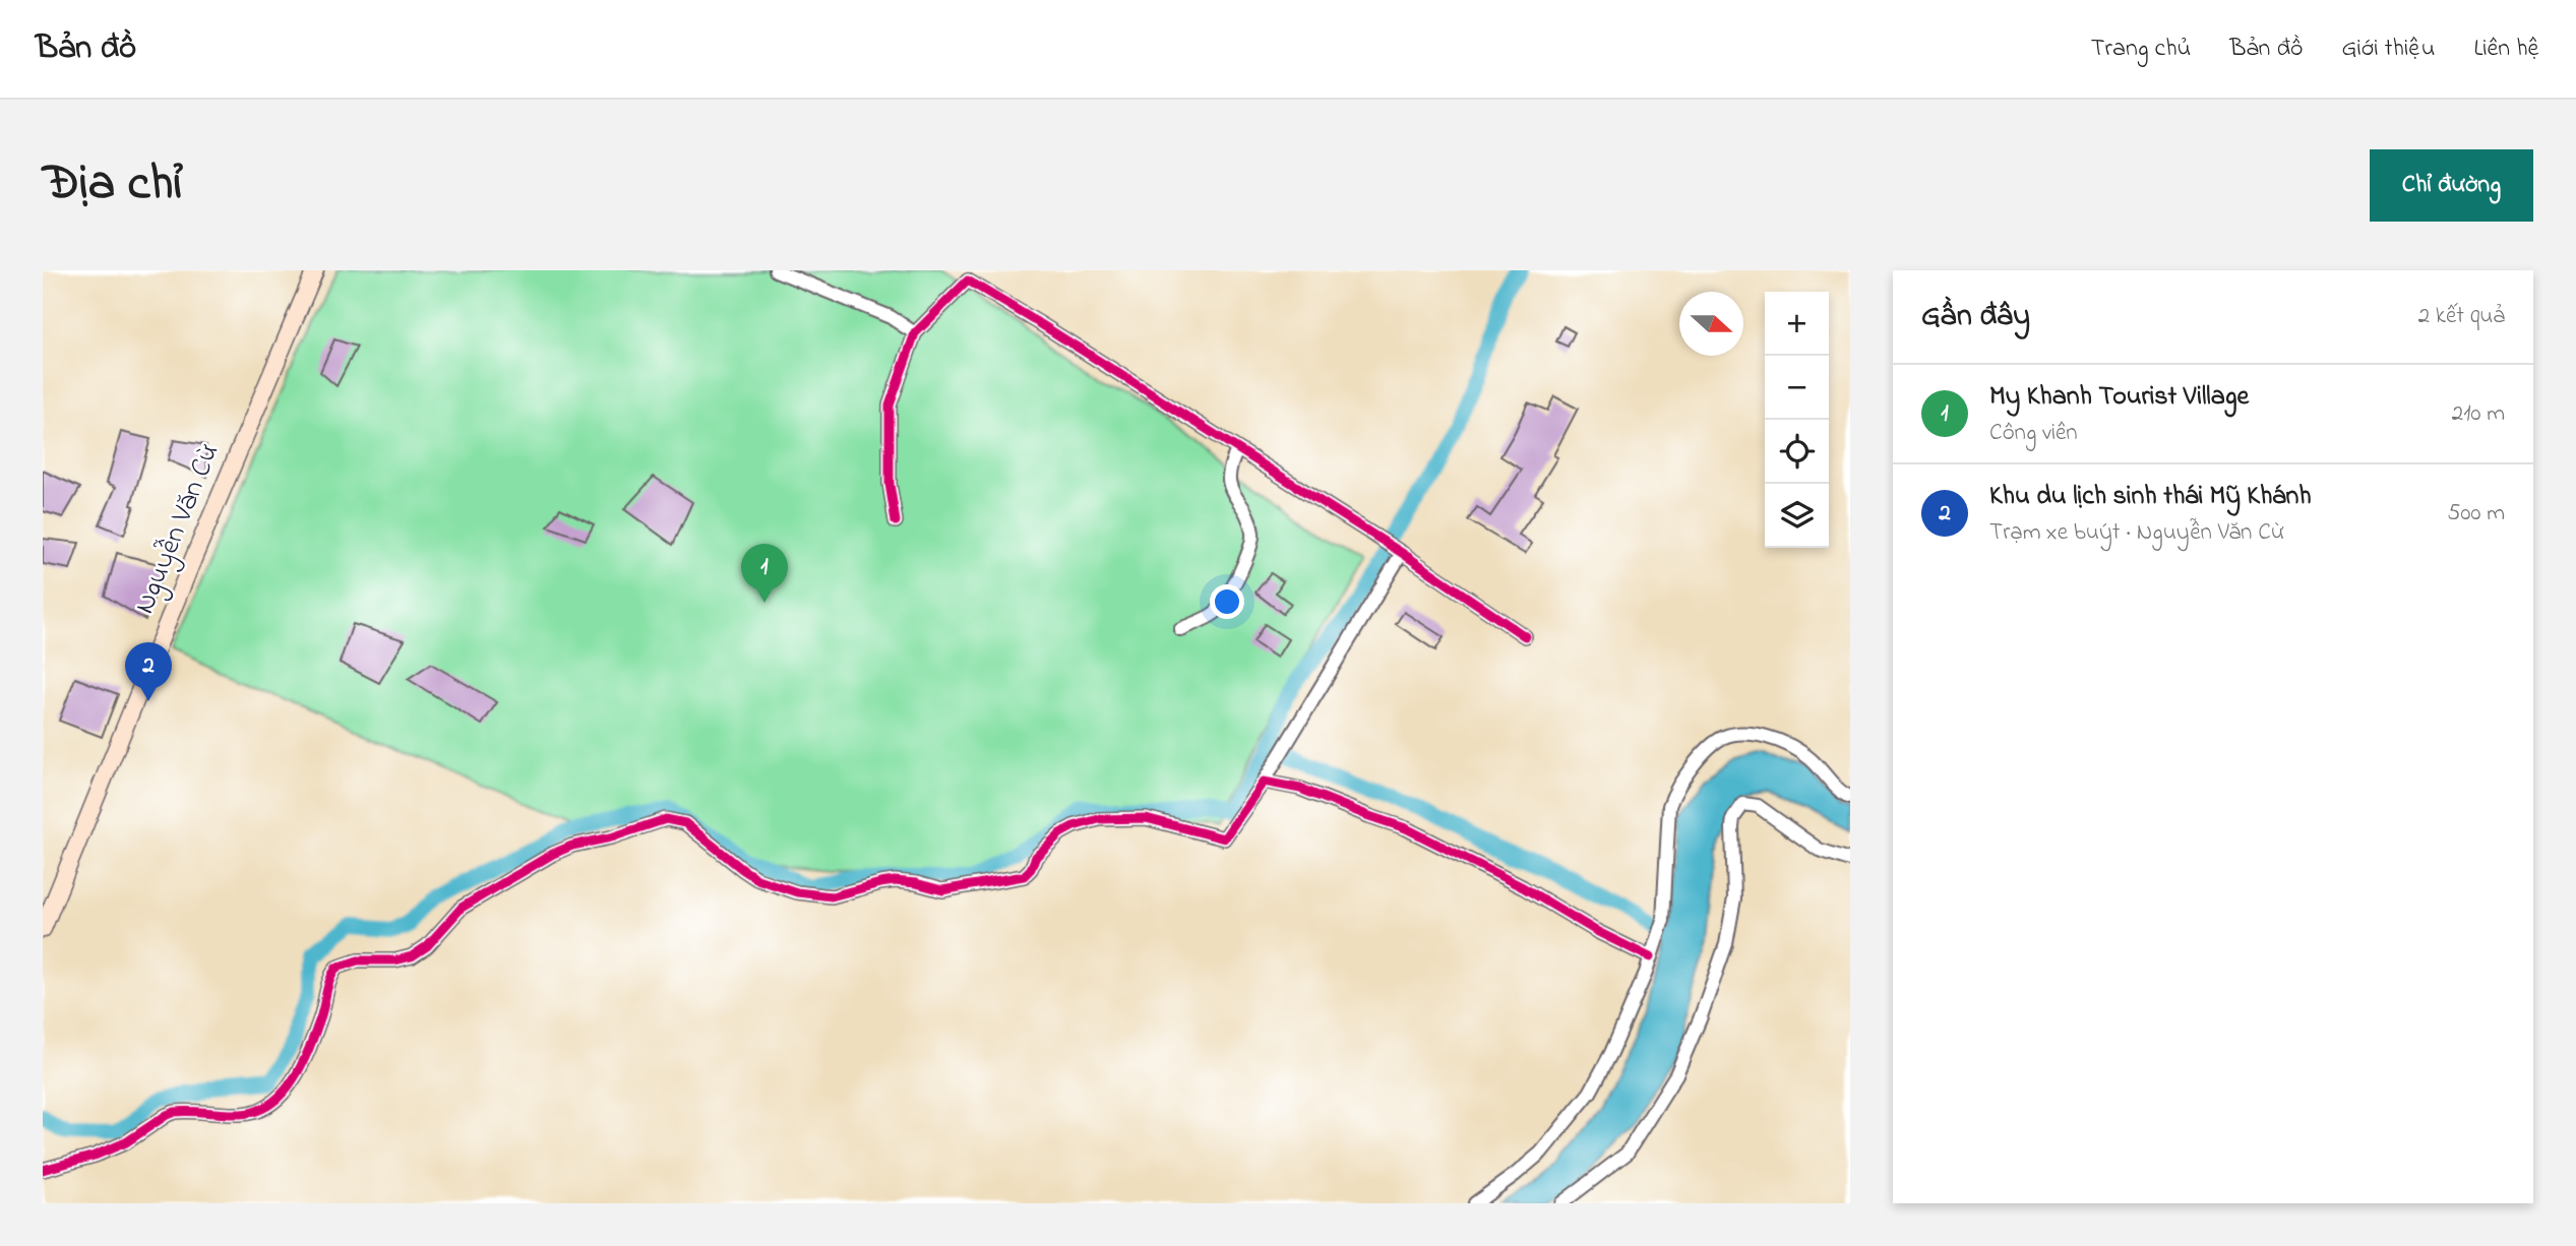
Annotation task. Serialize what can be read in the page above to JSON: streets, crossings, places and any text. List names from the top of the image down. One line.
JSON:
{"streets":{"main road":["Nguyễn Văn Cừ"]},"north":"right","page":{"header":"Bản đồ","nav":["Trang chủ","Bản đồ","Giới thiệu","Liên hệ"],"title":"Địa chỉ","buttons":"Chỉ đường","heading":["Gần đây","2 kết quả"],"map_buttons":["+","−"],"list":[{"mark":"1","name":"My Khanh Tourist Village","note":"Công viên","value":"210 m"},{"mark":"2","name":"Khu du lịch sinh thái Mỹ Khánh","note":"Trạm xe buýt · Nguyễn Văn Cừ","value":"500 m"}],"pins":["1","2"]}}
